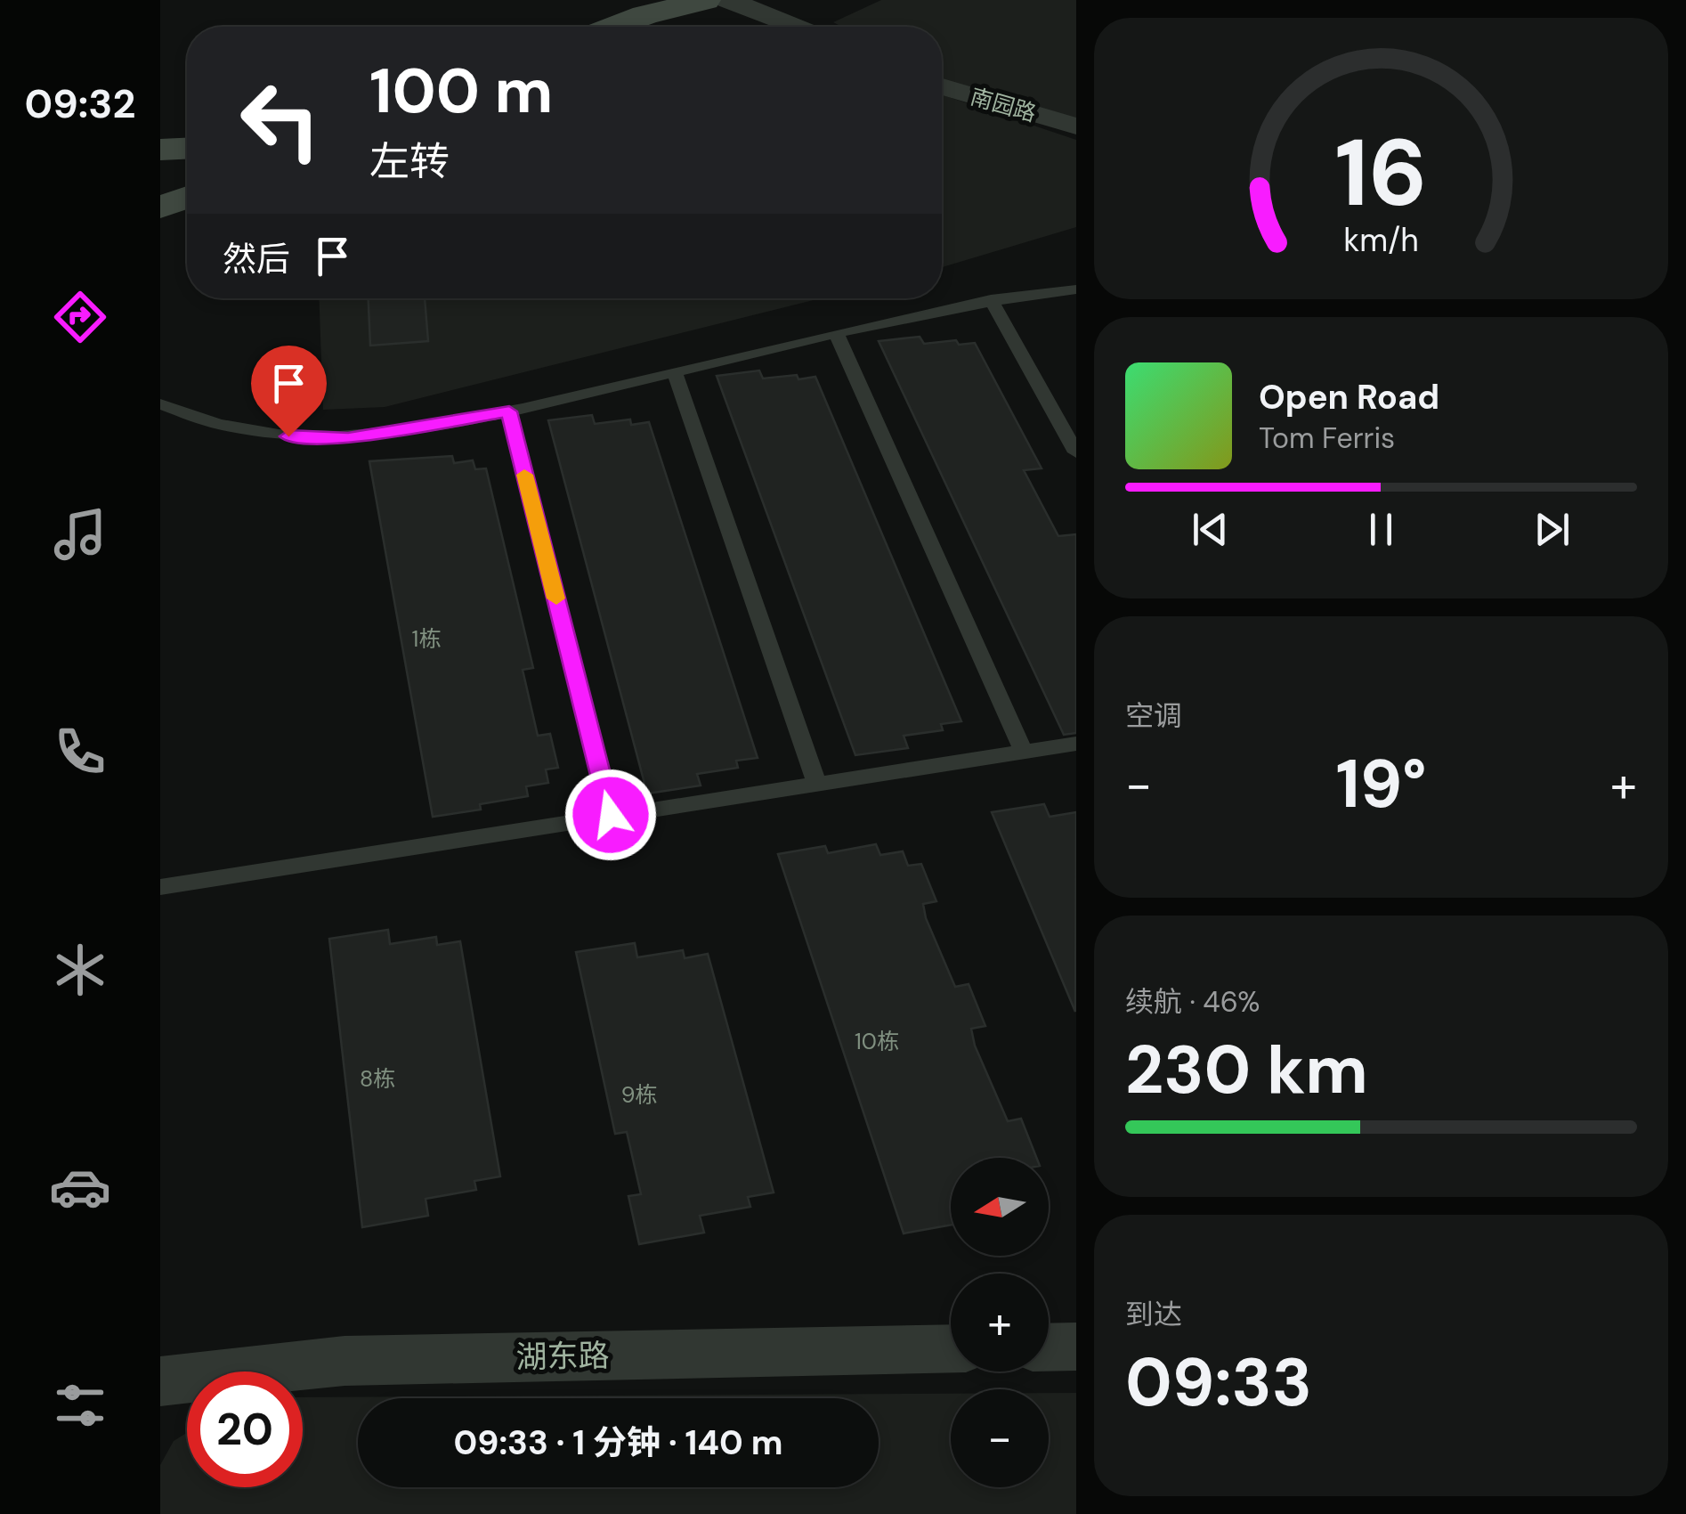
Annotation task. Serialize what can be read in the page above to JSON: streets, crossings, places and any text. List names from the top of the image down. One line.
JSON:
{"streets":{"street":["南园路","湖东路"]},"house_numbers":["1栋","10栋","8栋","9栋"],"north":"left","page":{"tabs":"09:32","turn":["100 m","左转"],"then":"然后","song":["Open Road","Tom Ferris"],"tile":["空调",["续航 · 46%","230 km"],["到达","09:33"]],"heat":["−","19°","+"],"map_buttons":["+","−"],"limit":"20","trip":"09:33 · 1 分钟 · 140 m","gauge":["16","km/h"]}}
